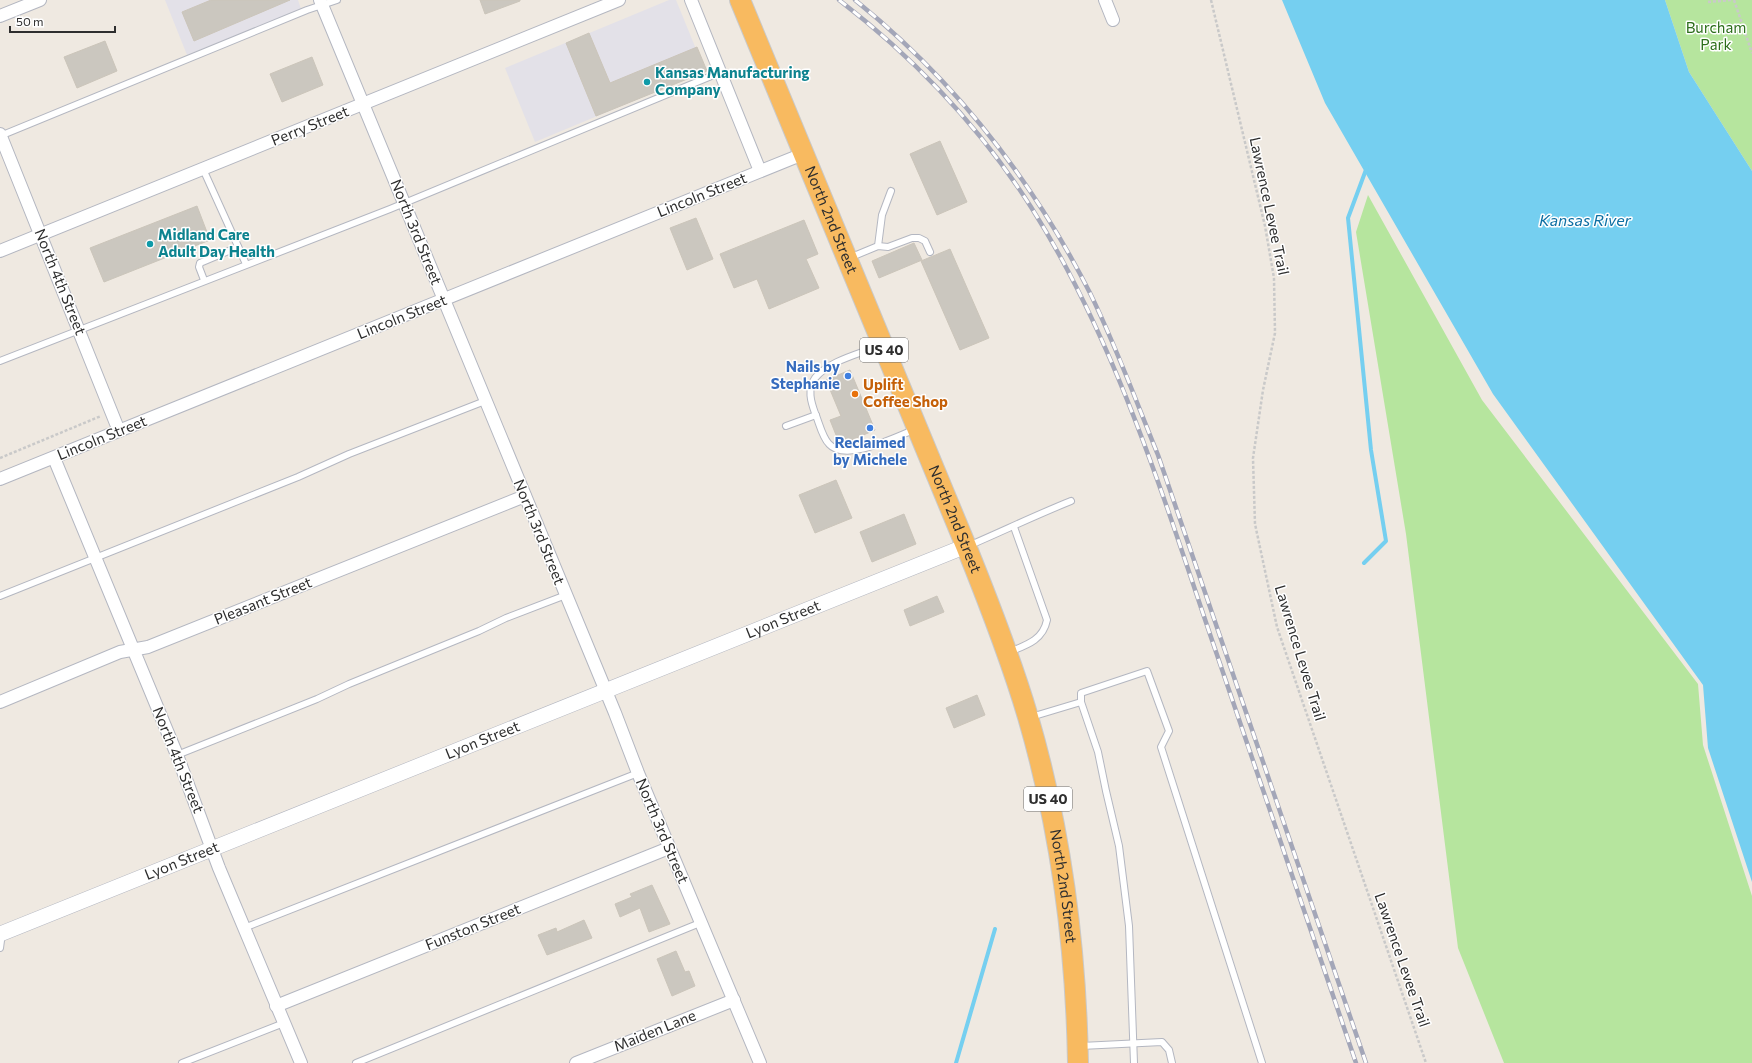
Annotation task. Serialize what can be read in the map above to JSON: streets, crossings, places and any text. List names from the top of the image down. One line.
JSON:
{"streets":{"highway":["North 2nd Street","US 40"],"street":["Perry Street","Lincoln Street","North 3rd Street","North 4th Street","Pleasant Street","Lyon Street","Funston Street","Maiden Lane"],"path":["Lawrence Levee Trail"]},"crossings":[["Perry Street","North 3rd Street"],["Perry Street","North 4th Street"],["Lincoln Street","North 2nd Street"],["Lincoln Street","North 3rd Street"],["Lincoln Street","North 4th Street"],["North 2nd Street","Lyon Street"],["North 3rd Street","Pleasant Street"],["North 3rd Street","Lyon Street"],["North 3rd Street","Funston Street"],["North 3rd Street","Maiden Lane"],["North 4th Street","Pleasant Street"],["North 4th Street","Lyon Street"],["North 4th Street","Funston Street"]],"water":["Kansas River"],"parks":["Burcham Park"],"places":["Kansas Manufacturing Company","Midland Care Adult Day Health","Nails by Stephanie","Uplift Coffee Shop","Reclaimed by Michele"],"scale_bar":"50 m"}
